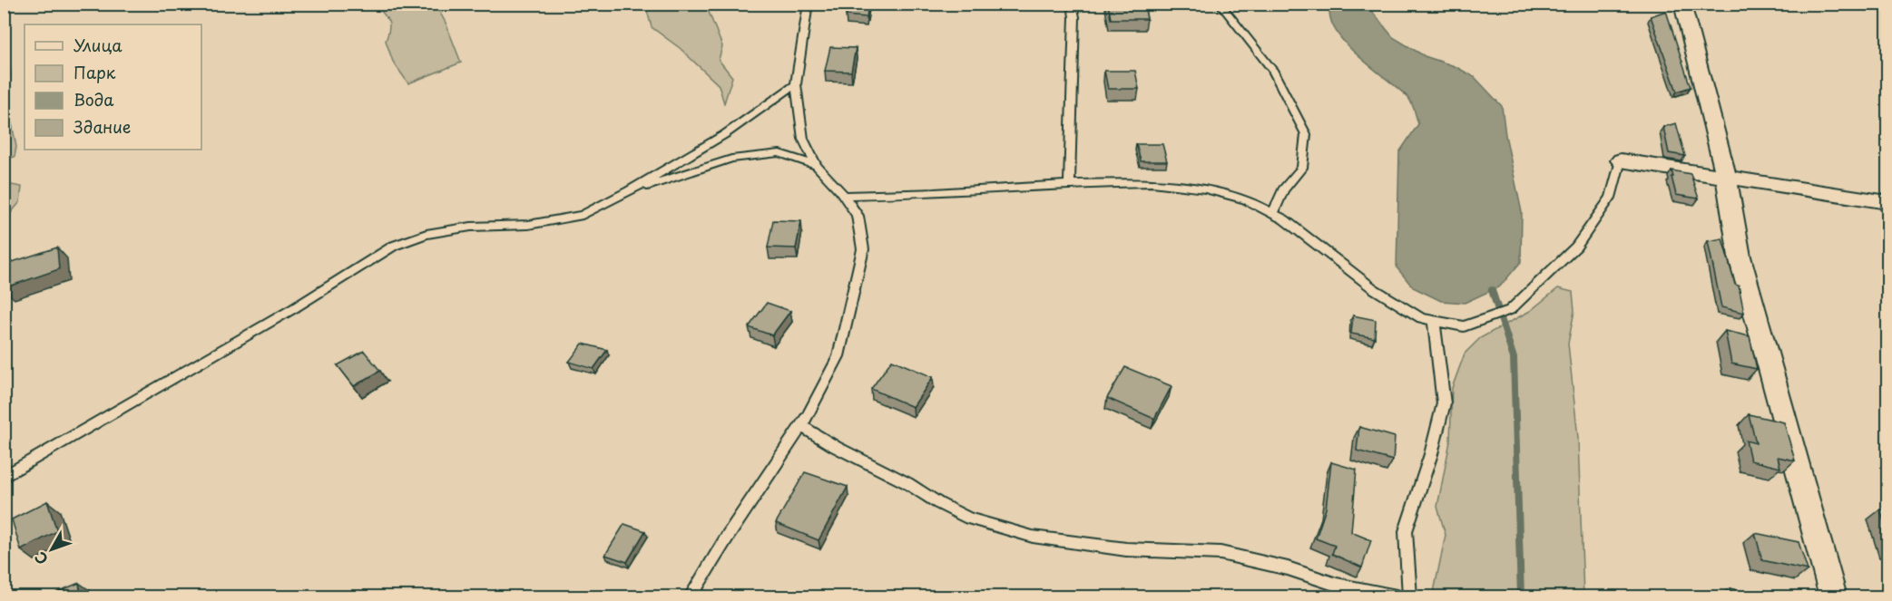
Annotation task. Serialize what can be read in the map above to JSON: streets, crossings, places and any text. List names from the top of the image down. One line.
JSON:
{"legend":["Улица","Парк","Вода","Здание"],"north":"bottom left"}
